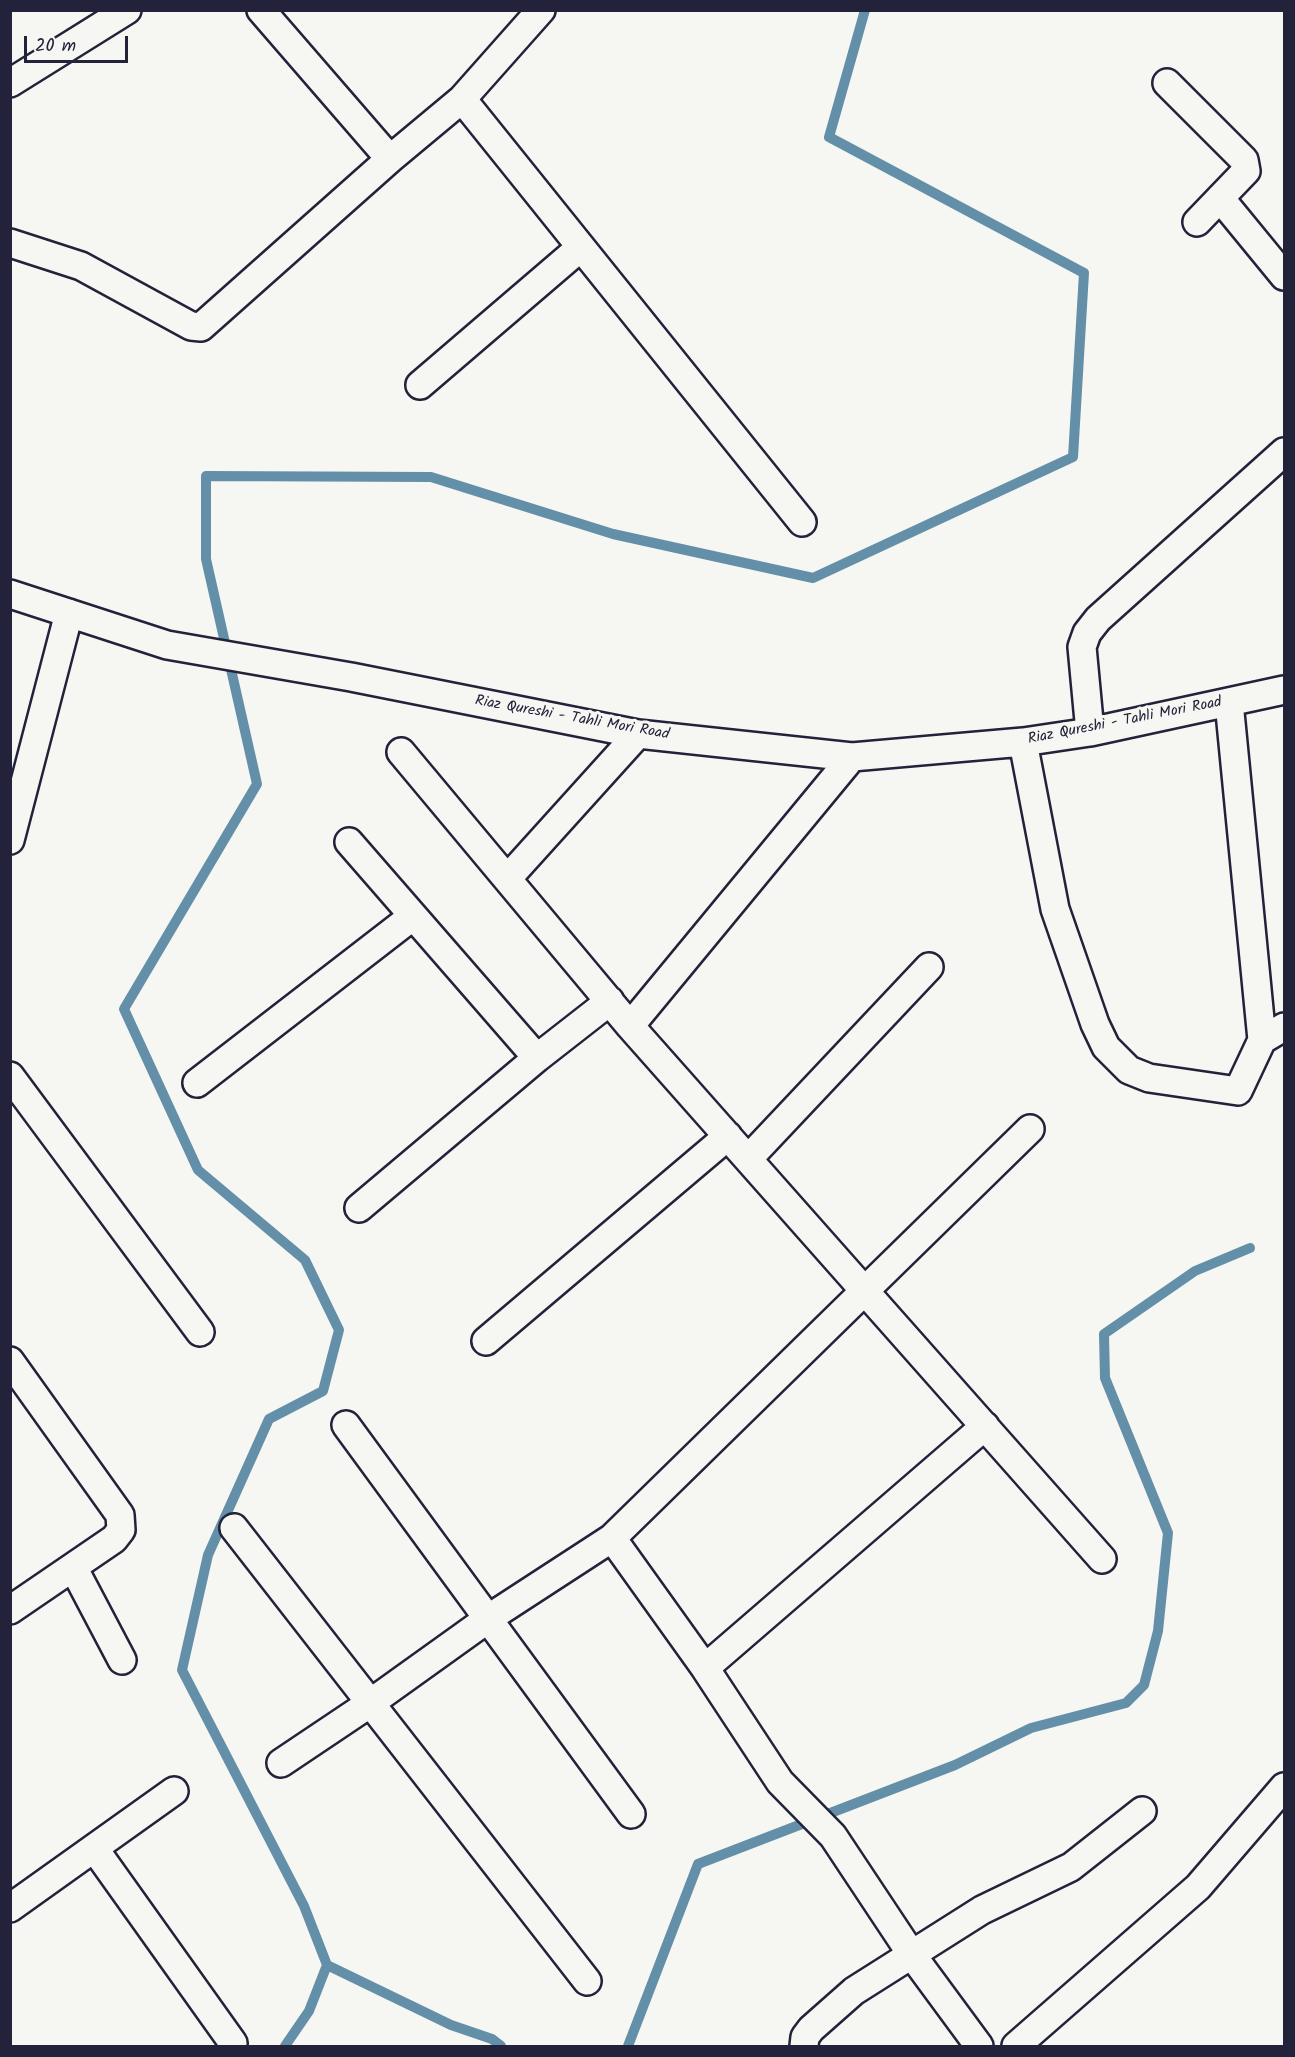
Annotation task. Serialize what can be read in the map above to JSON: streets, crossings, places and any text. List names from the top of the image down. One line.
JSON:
{"streets":{"street":["Riaz Qureshi - Tahli Mori Road"]},"scale_bar":"20 m"}
